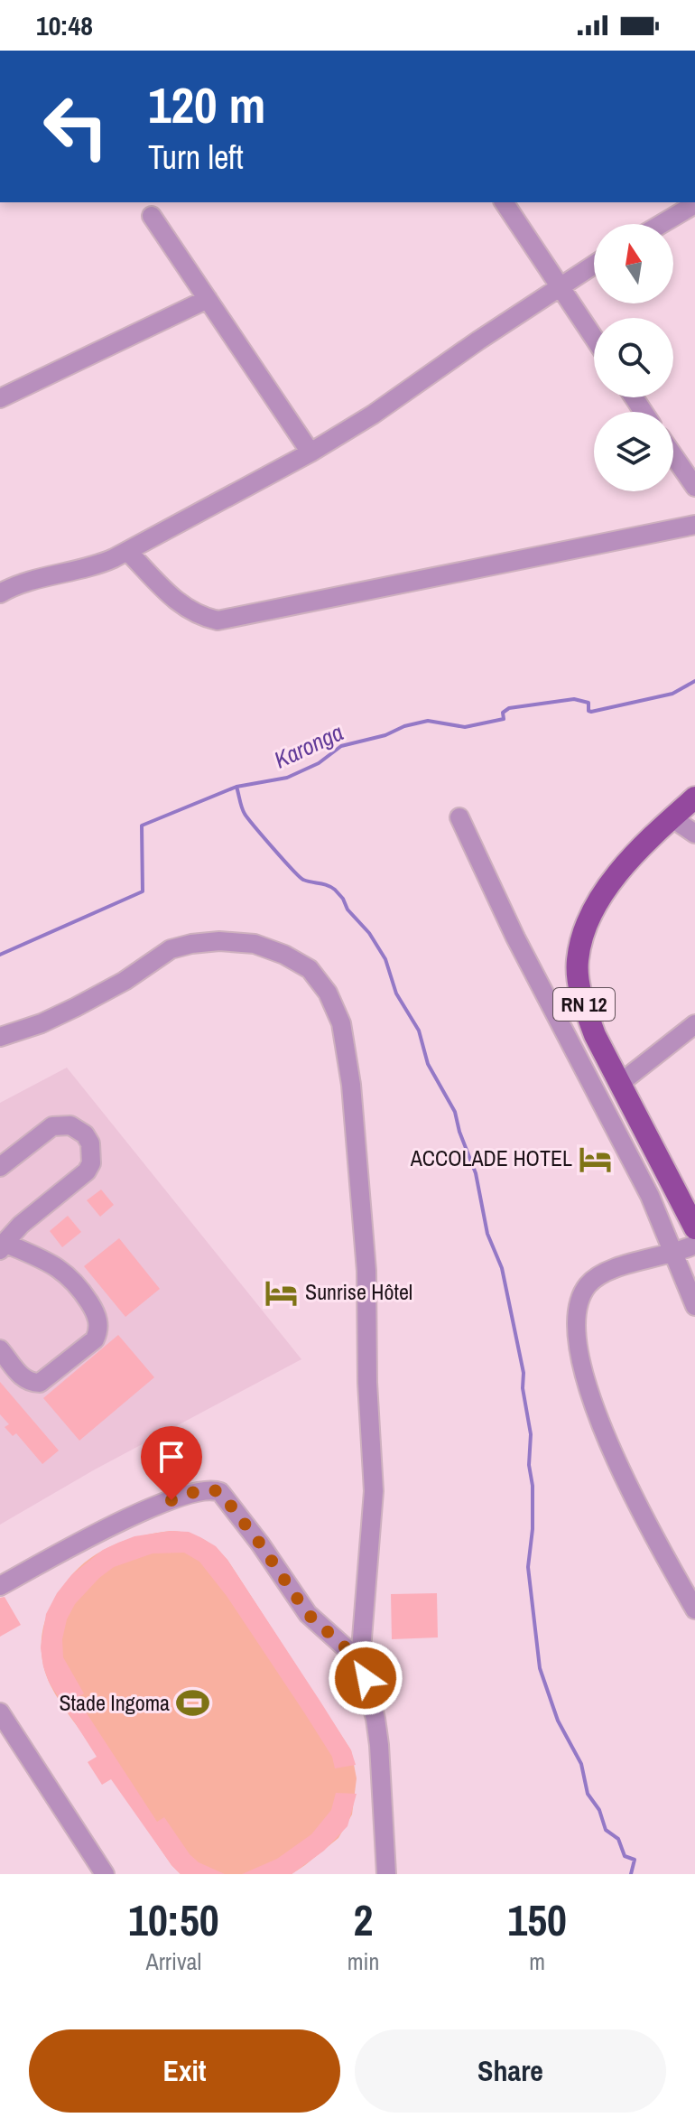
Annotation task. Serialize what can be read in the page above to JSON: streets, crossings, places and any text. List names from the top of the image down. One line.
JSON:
{"streets":{"main road":["RN 12"]},"water":["Karonga"],"places":{"hotel":["ACCOLADE HOTEL","Sunrise Hôtel"],"sports":["Stade Ingoma"]},"north":"top","page":{"status":"10:48","turn":["120 m","Turn left"],"eta":["10:50","Arrival","2","min","150","m"],"buttons":["Exit","Share"]}}
